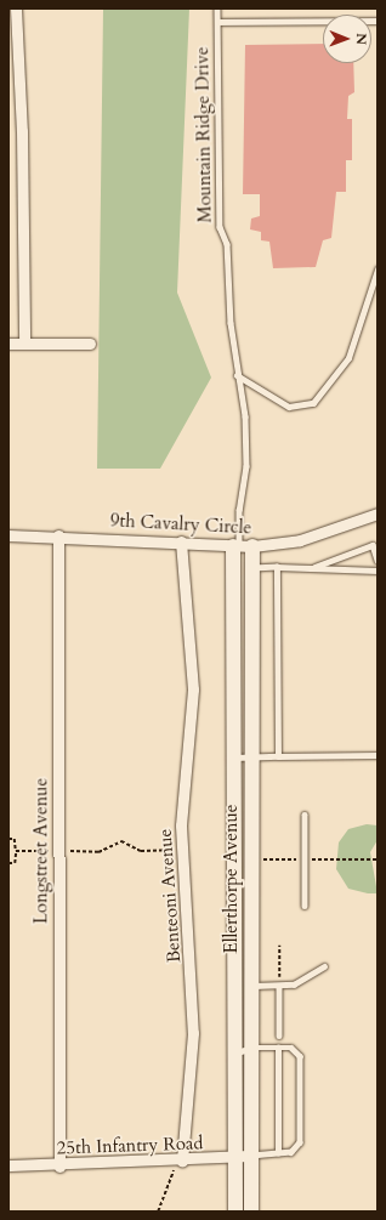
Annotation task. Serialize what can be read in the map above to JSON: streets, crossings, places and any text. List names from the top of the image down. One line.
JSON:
{"streets":{"street":["9th Cavalry Circle","Longstreet Avenue","Ellerthorpe Avenue","Benteoni Avenue","25th Infantry Road"],"lane":["Mountain Ridge Drive"]},"crossings":[["Mountain Ridge Drive","9th Cavalry Circle"],["Mountain Ridge Drive","Ellerthorpe Avenue"],["9th Cavalry Circle","Longstreet Avenue"],["9th Cavalry Circle","Ellerthorpe Avenue"],["9th Cavalry Circle","Benteoni Avenue"],["Longstreet Avenue","25th Infantry Road"],["Ellerthorpe Avenue","25th Infantry Road"],["Benteoni Avenue","25th Infantry Road"]],"north":"right"}
